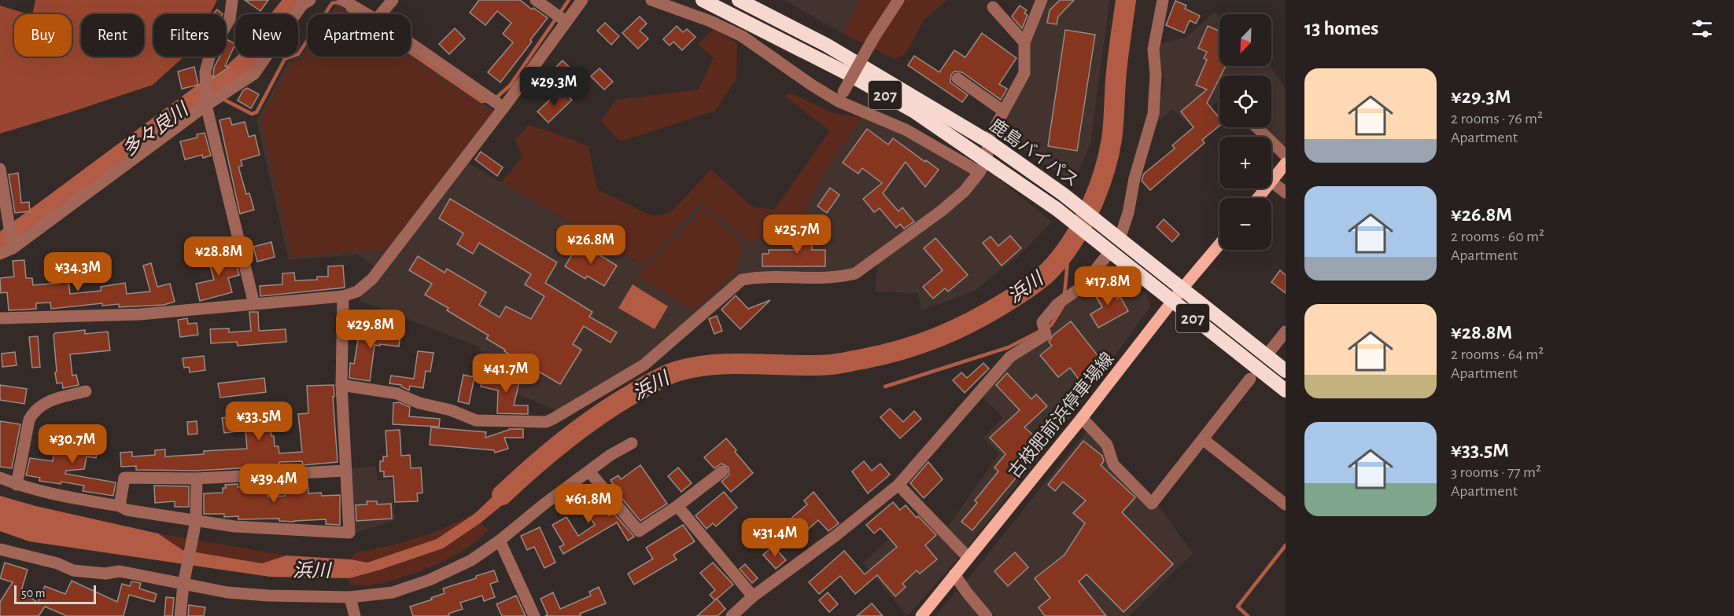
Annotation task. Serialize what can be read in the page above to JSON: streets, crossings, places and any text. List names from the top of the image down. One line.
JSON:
{"streets":{"highway":["207","鹿島バイパス"],"main road":["古枝肥前浜停車場線"]},"crossings":[["207","鹿島バイパス"],["207","古枝肥前浜停車場線"],["鹿島バイパス","古枝肥前浜停車場線"]],"water":["多々良川","浜川"],"scale_bar":"50 m","north":"bottom left","page":{"heading":"13 homes","map_buttons":["+","−"],"chip":["Buy","Rent","Filters","New","Apartment"],"list":[{"name":"¥29.3M","note":"2 rooms · 76 m² · Apartment"},{"name":"¥26.8M","note":"2 rooms · 60 m² · Apartment"},{"name":"¥28.8M","note":"2 rooms · 64 m² · Apartment"},{"name":"¥33.5M","note":"3 rooms · 77 m² · Apartment"}],"price":["¥29.3M","¥25.7M","¥26.8M","¥28.8M","¥34.3M","¥17.8M","¥29.8M","¥41.7M","¥33.5M","¥30.7M","¥39.4M","¥61.8M","¥31.4M"],"scale":"50 m"}}
